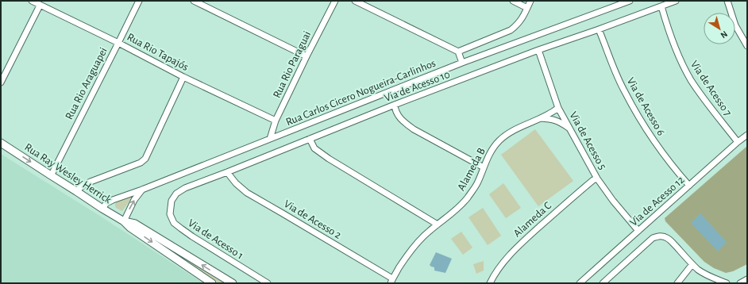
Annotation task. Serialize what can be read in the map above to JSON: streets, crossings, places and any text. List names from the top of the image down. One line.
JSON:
{"streets":{"street":["Rua Rio Tapajós","Rua Rio Paraguai","Rua Rio Araguapei","Via de Acesso 10","Via de Acesso 7","Rua Carlos Cicero Nogueira-Carlinhos","Via de Acesso 6","Via de Acesso 5","Alameda B","Rua Ray Wesley Herrick","Via de Acesso 12","Via de Acesso 2","Alameda C","Via de Acesso 1"]},"crossings":[["Rua Rio Tapajós","Rua Rio Paraguai"],["Rua Rio Tapajós","Rua Rio Araguapei"],["Rua Rio Paraguai","Rua Carlos Cicero Nogueira-Carlinhos"],["Rua Rio Araguapei","Rua Ray Wesley Herrick"],["Via de Acesso 10","Via de Acesso 7"],["Via de Acesso 10","Via de Acesso 6"],["Via de Acesso 10","Via de Acesso 5"],["Via de Acesso 10","Via de Acesso 2"],["Via de Acesso 10","Via de Acesso 1"],["Via de Acesso 7","Via de Acesso 12"],["Rua Carlos Cicero Nogueira-Carlinhos","Rua Ray Wesley Herrick"],["Via de Acesso 6","Via de Acesso 12"],["Via de Acesso 5","Alameda B"],["Via de Acesso 5","Via de Acesso 12"],["Via de Acesso 5","Alameda C"],["Alameda B","Via de Acesso 2"]],"north":"bottom right"}
